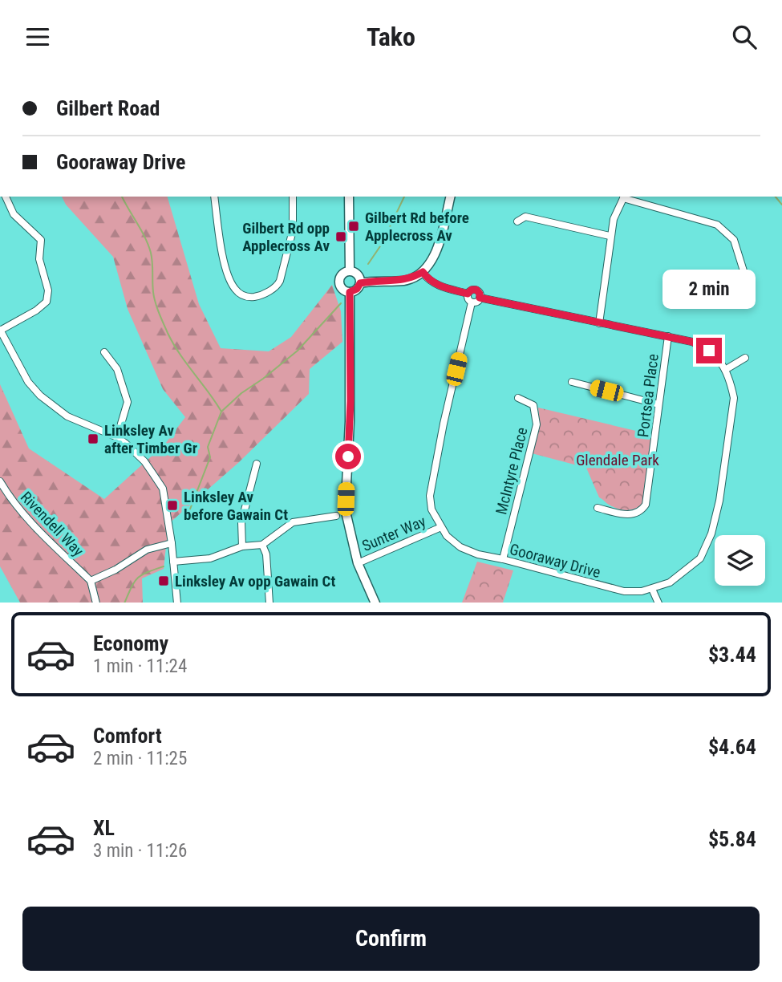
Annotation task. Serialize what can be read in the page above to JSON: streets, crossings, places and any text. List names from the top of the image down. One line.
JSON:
{"streets":{"street":["Portsea Place","McIntyre Place","Rivendell Way","Sunter Way","Gooraway Drive"]},"crossings":[["Portsea Place","Gooraway Drive"],["McIntyre Place","Gooraway Drive"],["Sunter Way","Gooraway Drive"]],"parks":["Glendale Park"],"places":{"transit":["Gilbert Rd before Applecross Av","Gilbert Rd opp Applecross Av","Linksley Av after Timber Gr","Linksley Av before Gawain Ct","Linksley Av opp Gawain Ct"]},"page":{"header":"Tako","banner":["Gilbert Road","Gooraway Drive"],"bubble":"2 min","list":[{"name":"Economy","note":"1 min · 11:24","value":"$3.44"},{"name":"Comfort","note":"2 min · 11:25","value":"$4.64"},{"name":"XL","note":"3 min · 11:26","value":"$5.84"}],"buttons":"Confirm"}}
